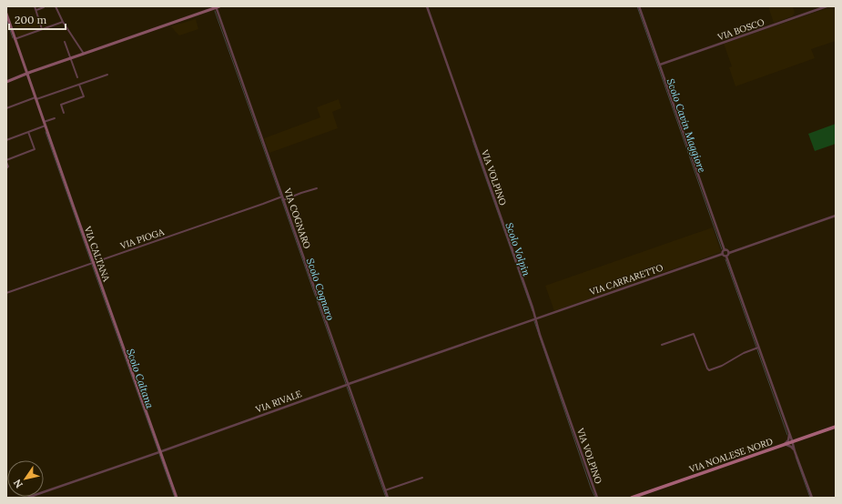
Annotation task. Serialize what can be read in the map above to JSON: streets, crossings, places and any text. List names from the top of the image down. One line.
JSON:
{"streets":{"main road":["VIA CALTANA","VIA NOALESE NORD"],"street":["VIA BOSCO","VIA VOLPINO","VIA COGNARO","VIA PIOGA","VIA CARRARETTO","VIA RIVALE"]},"crossings":[["VIA VOLPINO","VIA CARRARETTO"],["VIA VOLPINO","VIA RIVALE"],["VIA COGNARO","VIA PIOGA"],["VIA COGNARO","VIA RIVALE"],["VIA PIOGA","VIA CALTANA"],["VIA CALTANA","VIA RIVALE"],["VIA CARRARETTO","VIA RIVALE"]],"water":["Scolo Cavin Maggiore","Scolo Volpin","Scolo Cognaro","Scolo Caltana"],"scale_bar":"200 m","north":"bottom left"}
